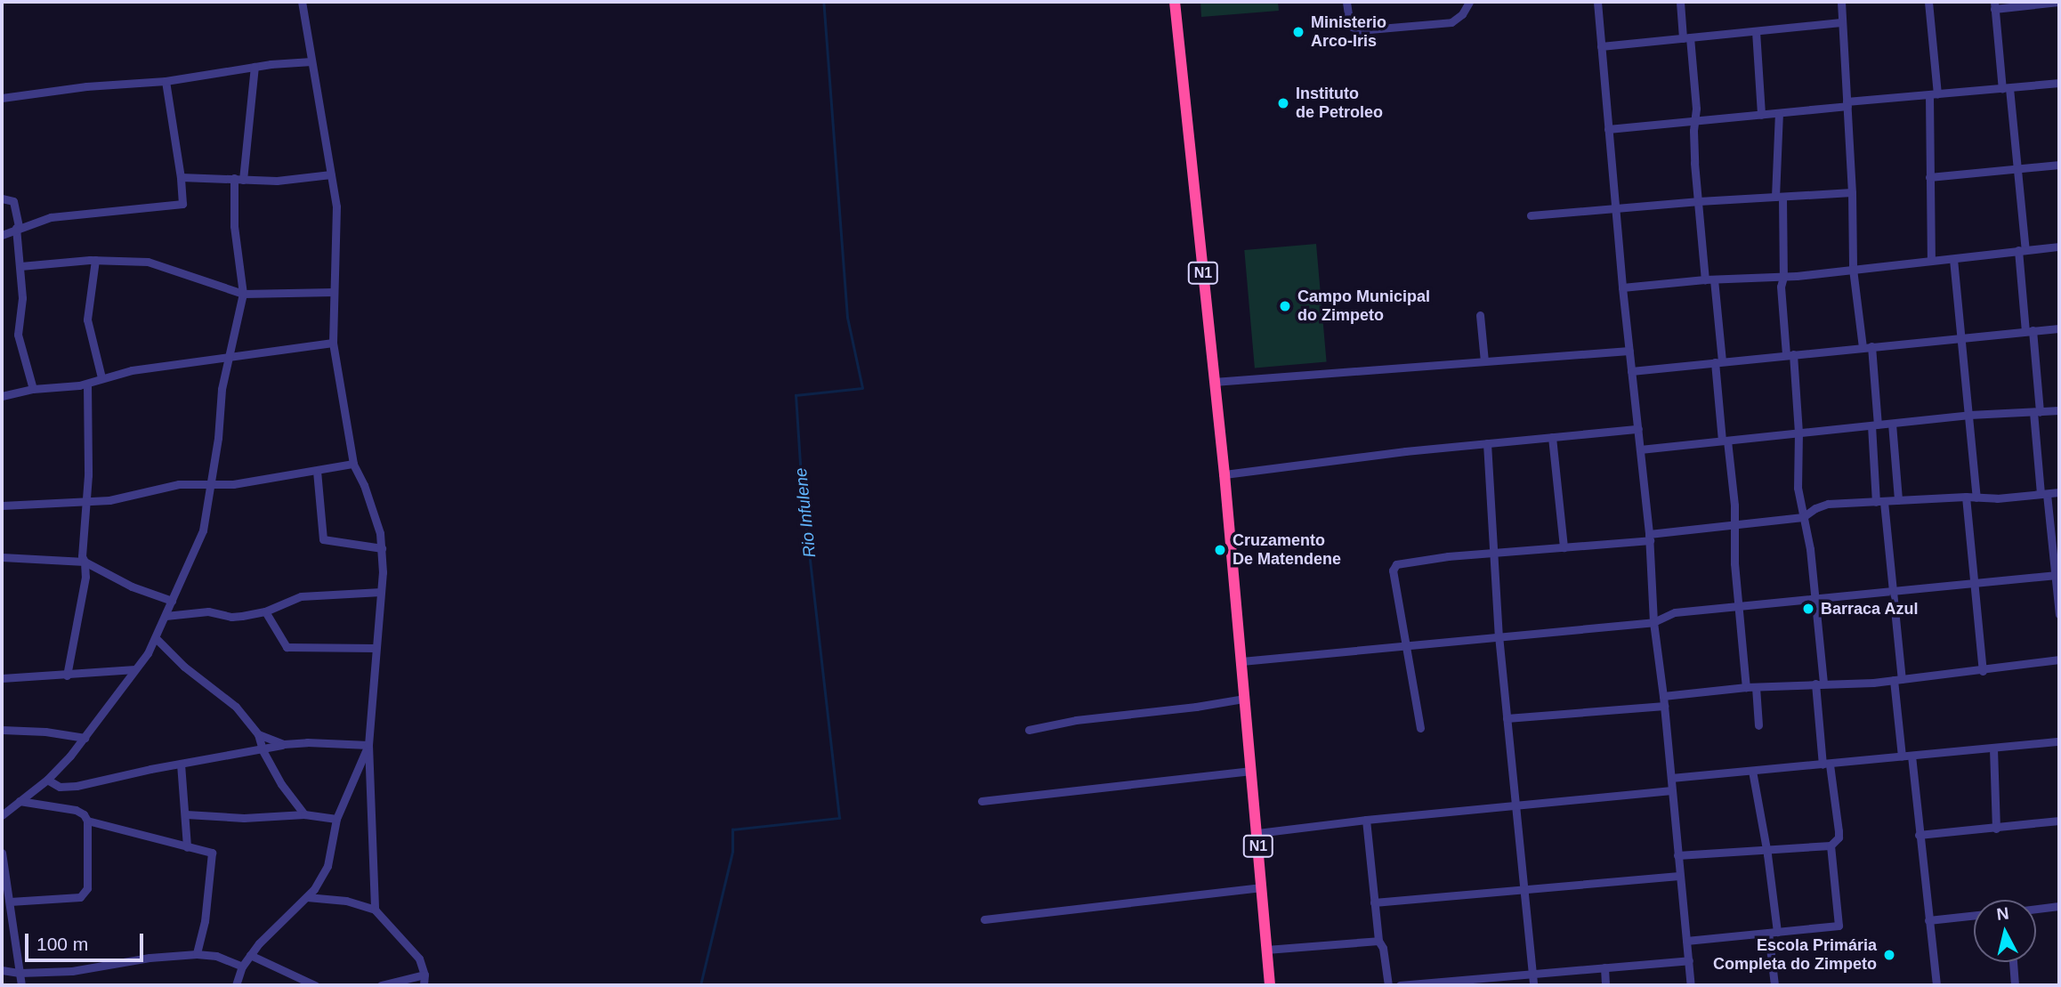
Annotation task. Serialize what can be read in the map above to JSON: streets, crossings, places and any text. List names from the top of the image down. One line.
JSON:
{"streets":{"highway":["N1"]},"water":["Rio Infulene"],"places":["Ministerio Arco-Iris","Instituto de Petroleo","Campo Municipal do Zimpeto","Cruzamento De Matendene","Barraca Azul","Escola Primária Completa do Zimpeto"],"scale_bar":"100 m","north":"top"}
